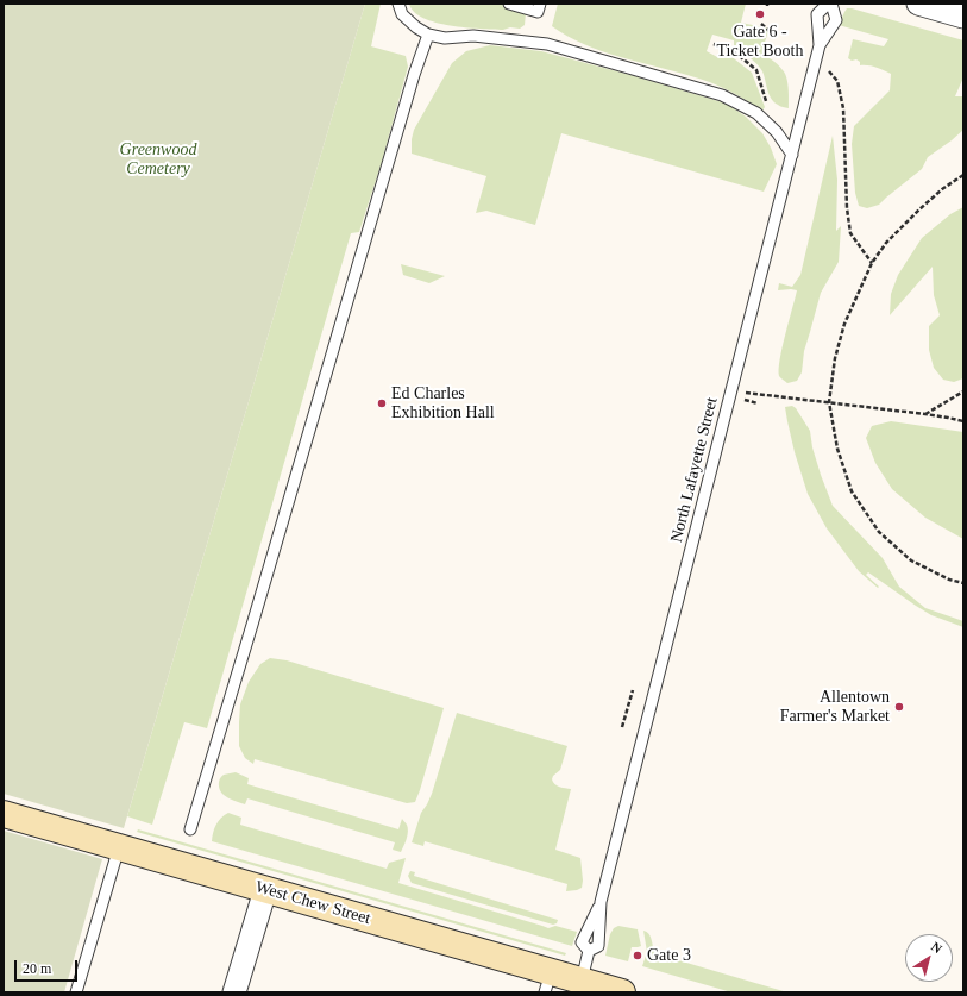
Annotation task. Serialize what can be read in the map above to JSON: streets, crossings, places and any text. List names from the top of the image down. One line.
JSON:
{"streets":{"street":["West Chew Street"],"lane":["North Lafayette Street"]},"crossings":[["North Lafayette Street","West Chew Street"]],"parks":["Greenwood Cemetery"],"places":["Gate 6 - Ticket Booth","Ed Charles Exhibition Hall","Allentown Farmer's Market","Gate 3"],"scale_bar":"20 m","north":"top right"}
